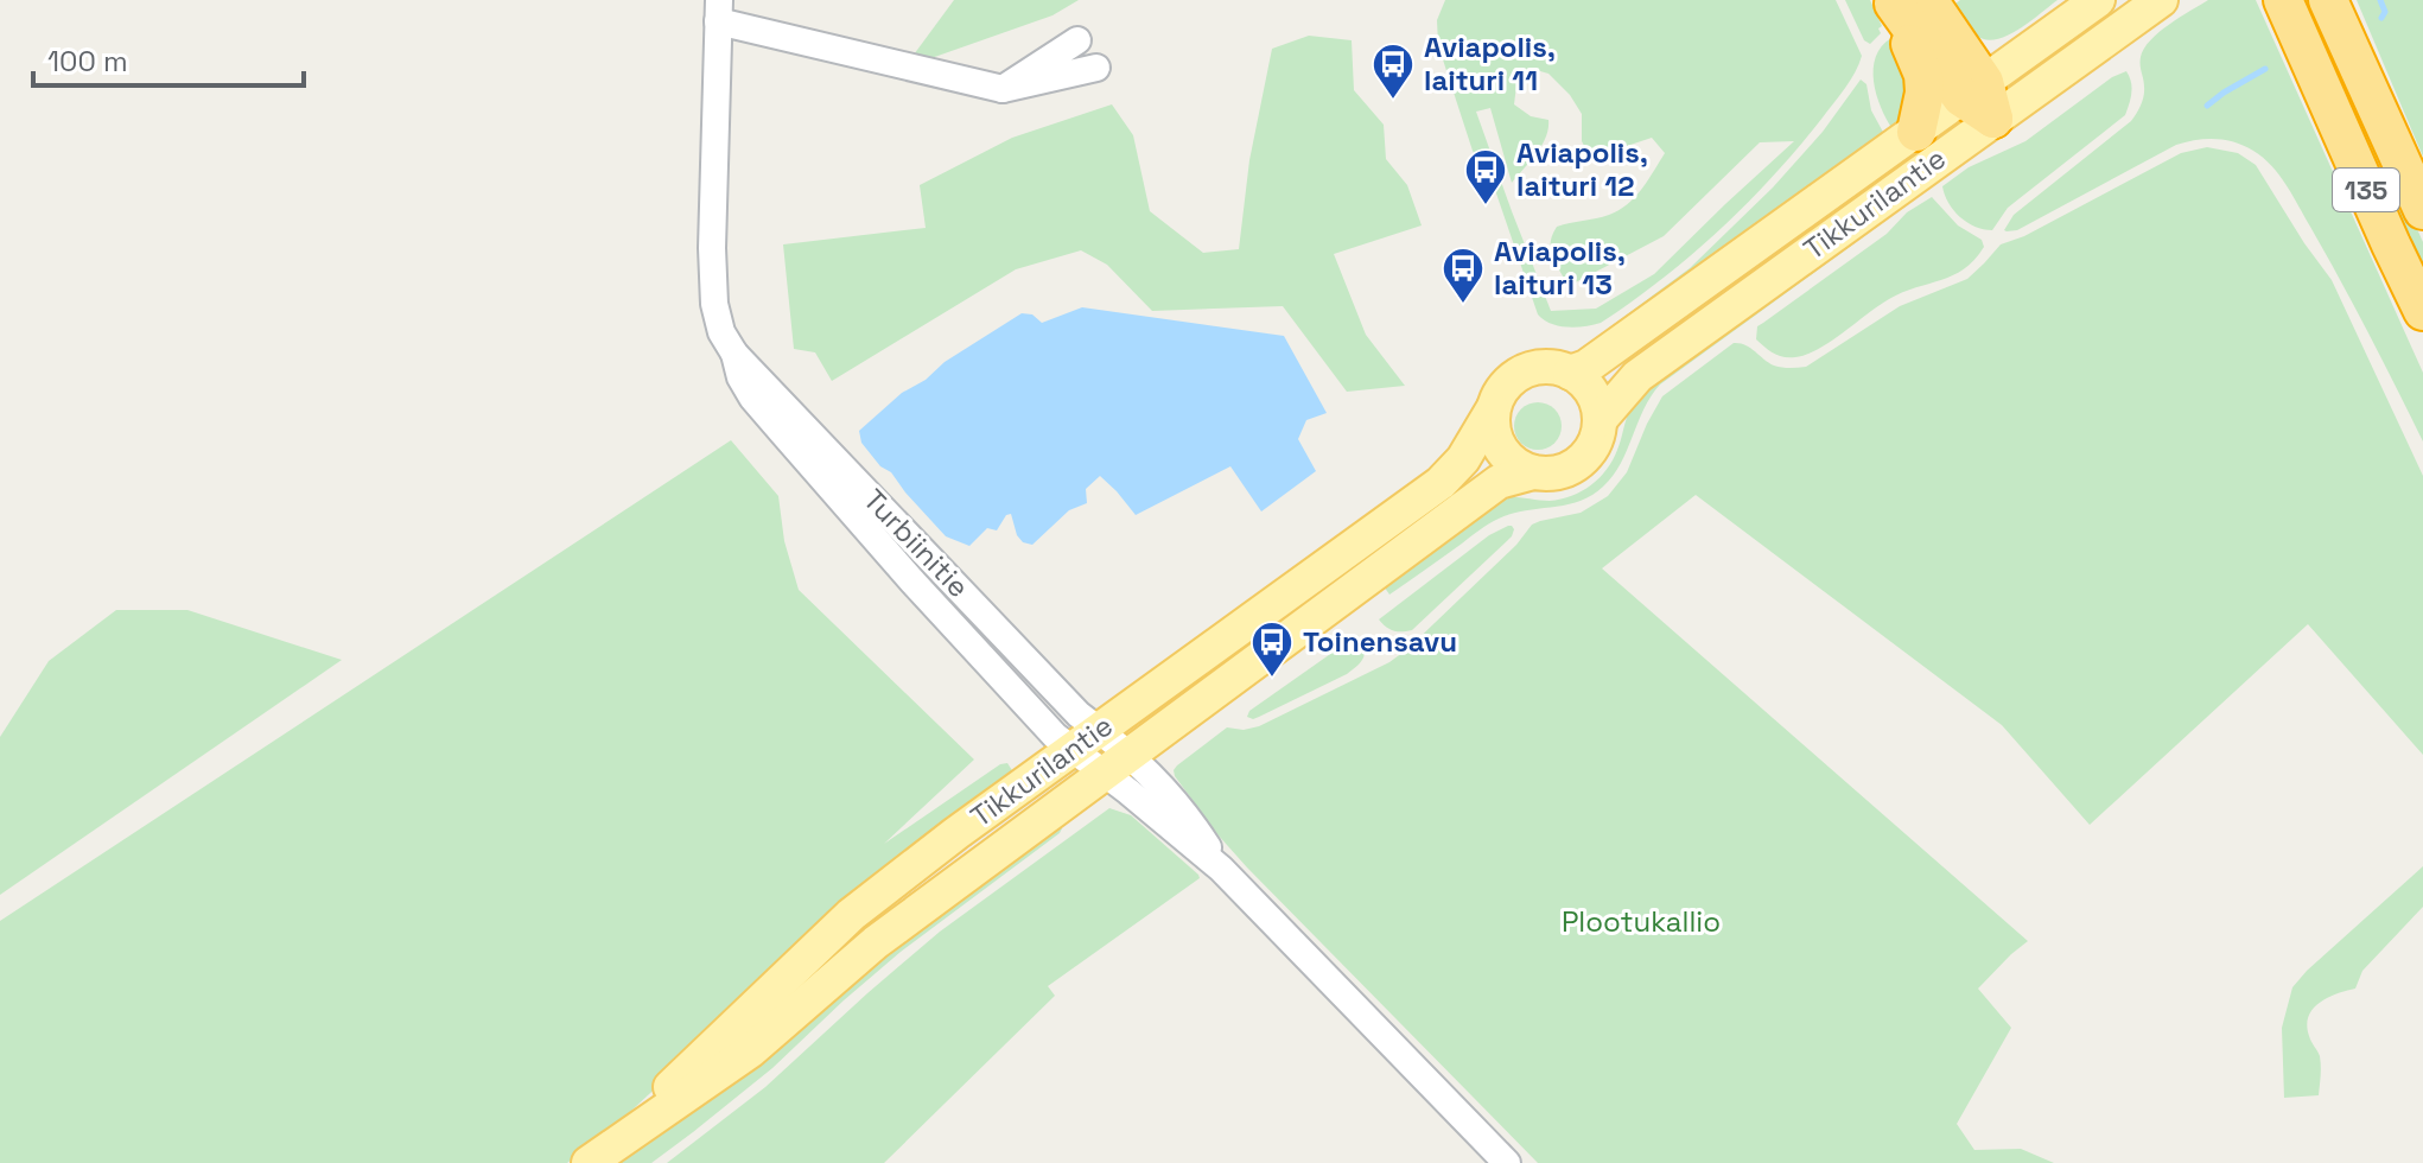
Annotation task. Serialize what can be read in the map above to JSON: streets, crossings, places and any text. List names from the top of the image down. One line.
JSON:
{"streets":{"highway":["135"],"main road":["Tikkurilantie"],"street":["Turbiinitie"]},"crossings":[["Tikkurilantie","Turbiinitie"]],"parks":["Plootukallio"],"places":{"bus stop":["Aviapolis, laituri 11","Aviapolis, laituri 12","Aviapolis, laituri 13","Toinensavu"]},"scale_bar":"100 m"}
